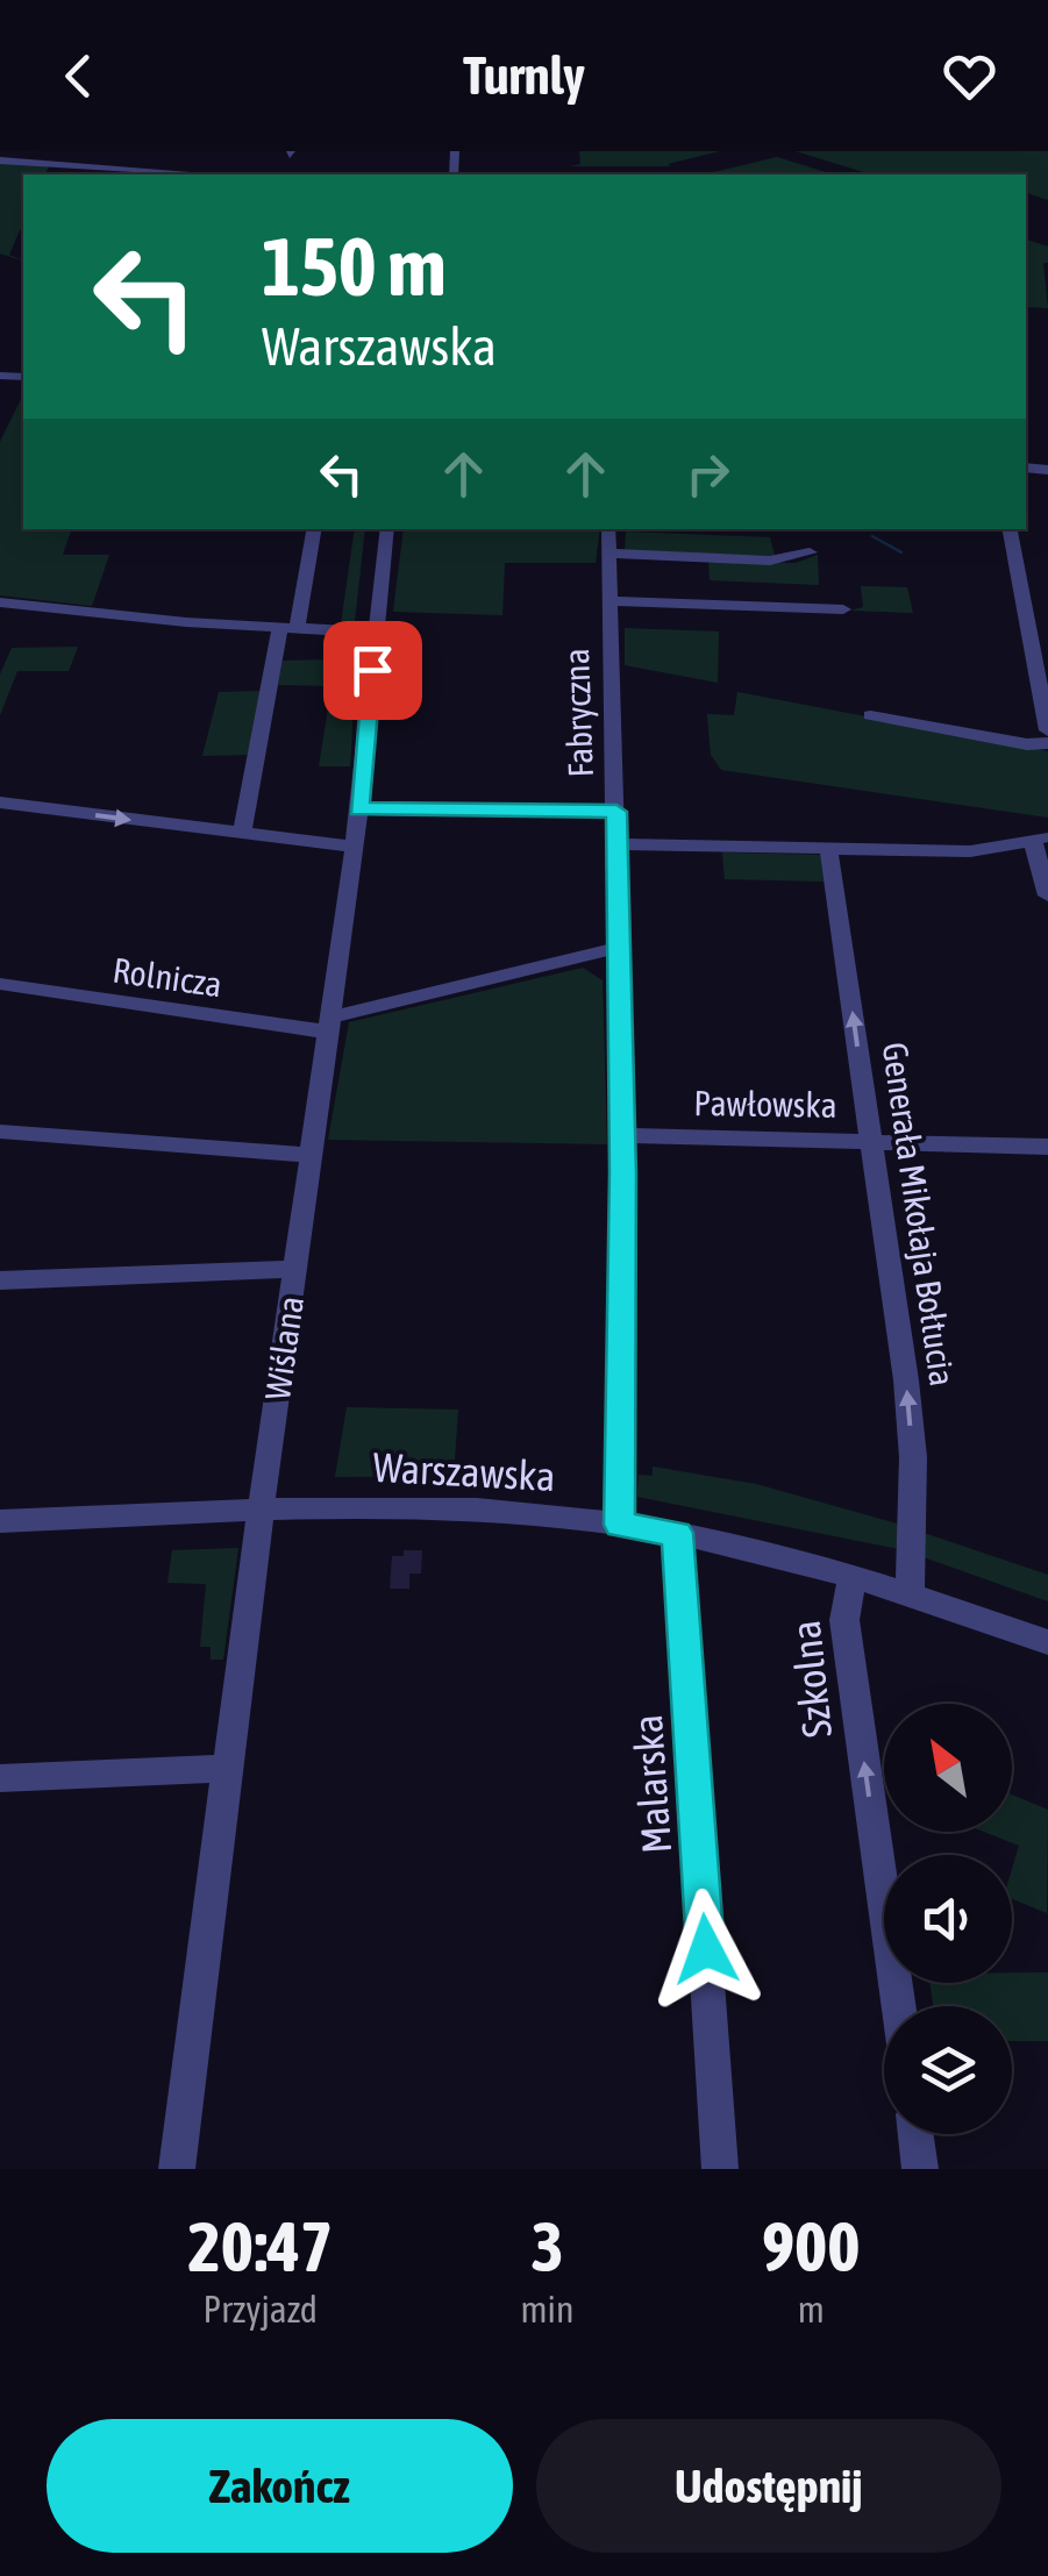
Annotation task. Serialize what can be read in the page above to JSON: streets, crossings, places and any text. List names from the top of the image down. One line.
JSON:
{"streets":{"street":["Fabryczna","Rolnicza","Pawłowska","Generała Mikołaja Bołtucia","Wiślana","Warszawska","Szkolna","Malarska"]},"crossings":[["Fabryczna","Rolnicza"],["Fabryczna","Pawłowska"],["Fabryczna","Warszawska"],["Rolnicza","Wiślana"],["Pawłowska","Generała Mikołaja Bołtucia"],["Generała Mikołaja Bołtucia","Warszawska"],["Wiślana","Warszawska"],["Warszawska","Szkolna"],["Warszawska","Malarska"]],"one_way":["Generała Mikołaja Bołtucia","Szkolna"],"north":"top left","page":{"header":"Turnly","turn":["150 m","Warszawska"],"eta":["20:47","Przyjazd","3","min","900","m"],"buttons":["Zakończ","Udostępnij"]}}
